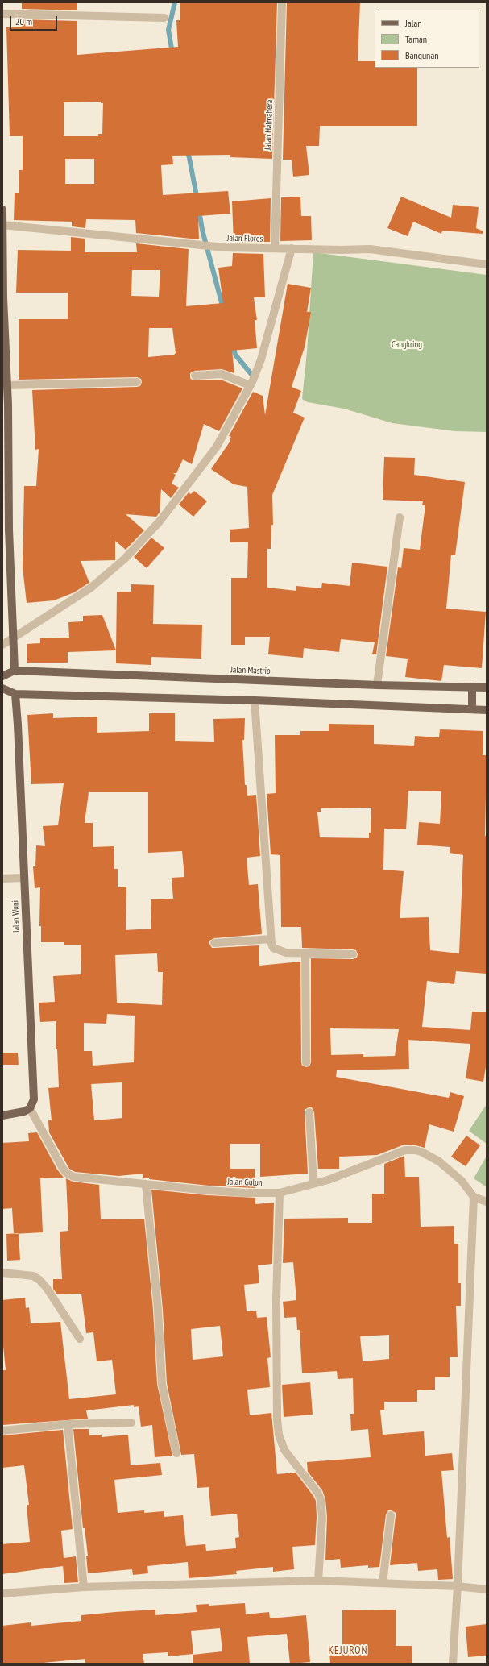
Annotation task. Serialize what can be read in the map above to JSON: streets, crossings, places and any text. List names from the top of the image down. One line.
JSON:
{"streets":{"main road":["Jalan Mastrip","Jalan Wuni"],"street":["Jalan Halmahera","Jalan Flores","Jalan Gulun"]},"crossings":[["Jalan Halmahera","Jalan Flores"],["Jalan Wuni","Jalan Gulun"]],"districts":["KEJURON"],"parks":["Cangkring"],"legend":["Jalan","Taman","Bangunan"],"scale_bar":"20 m"}
